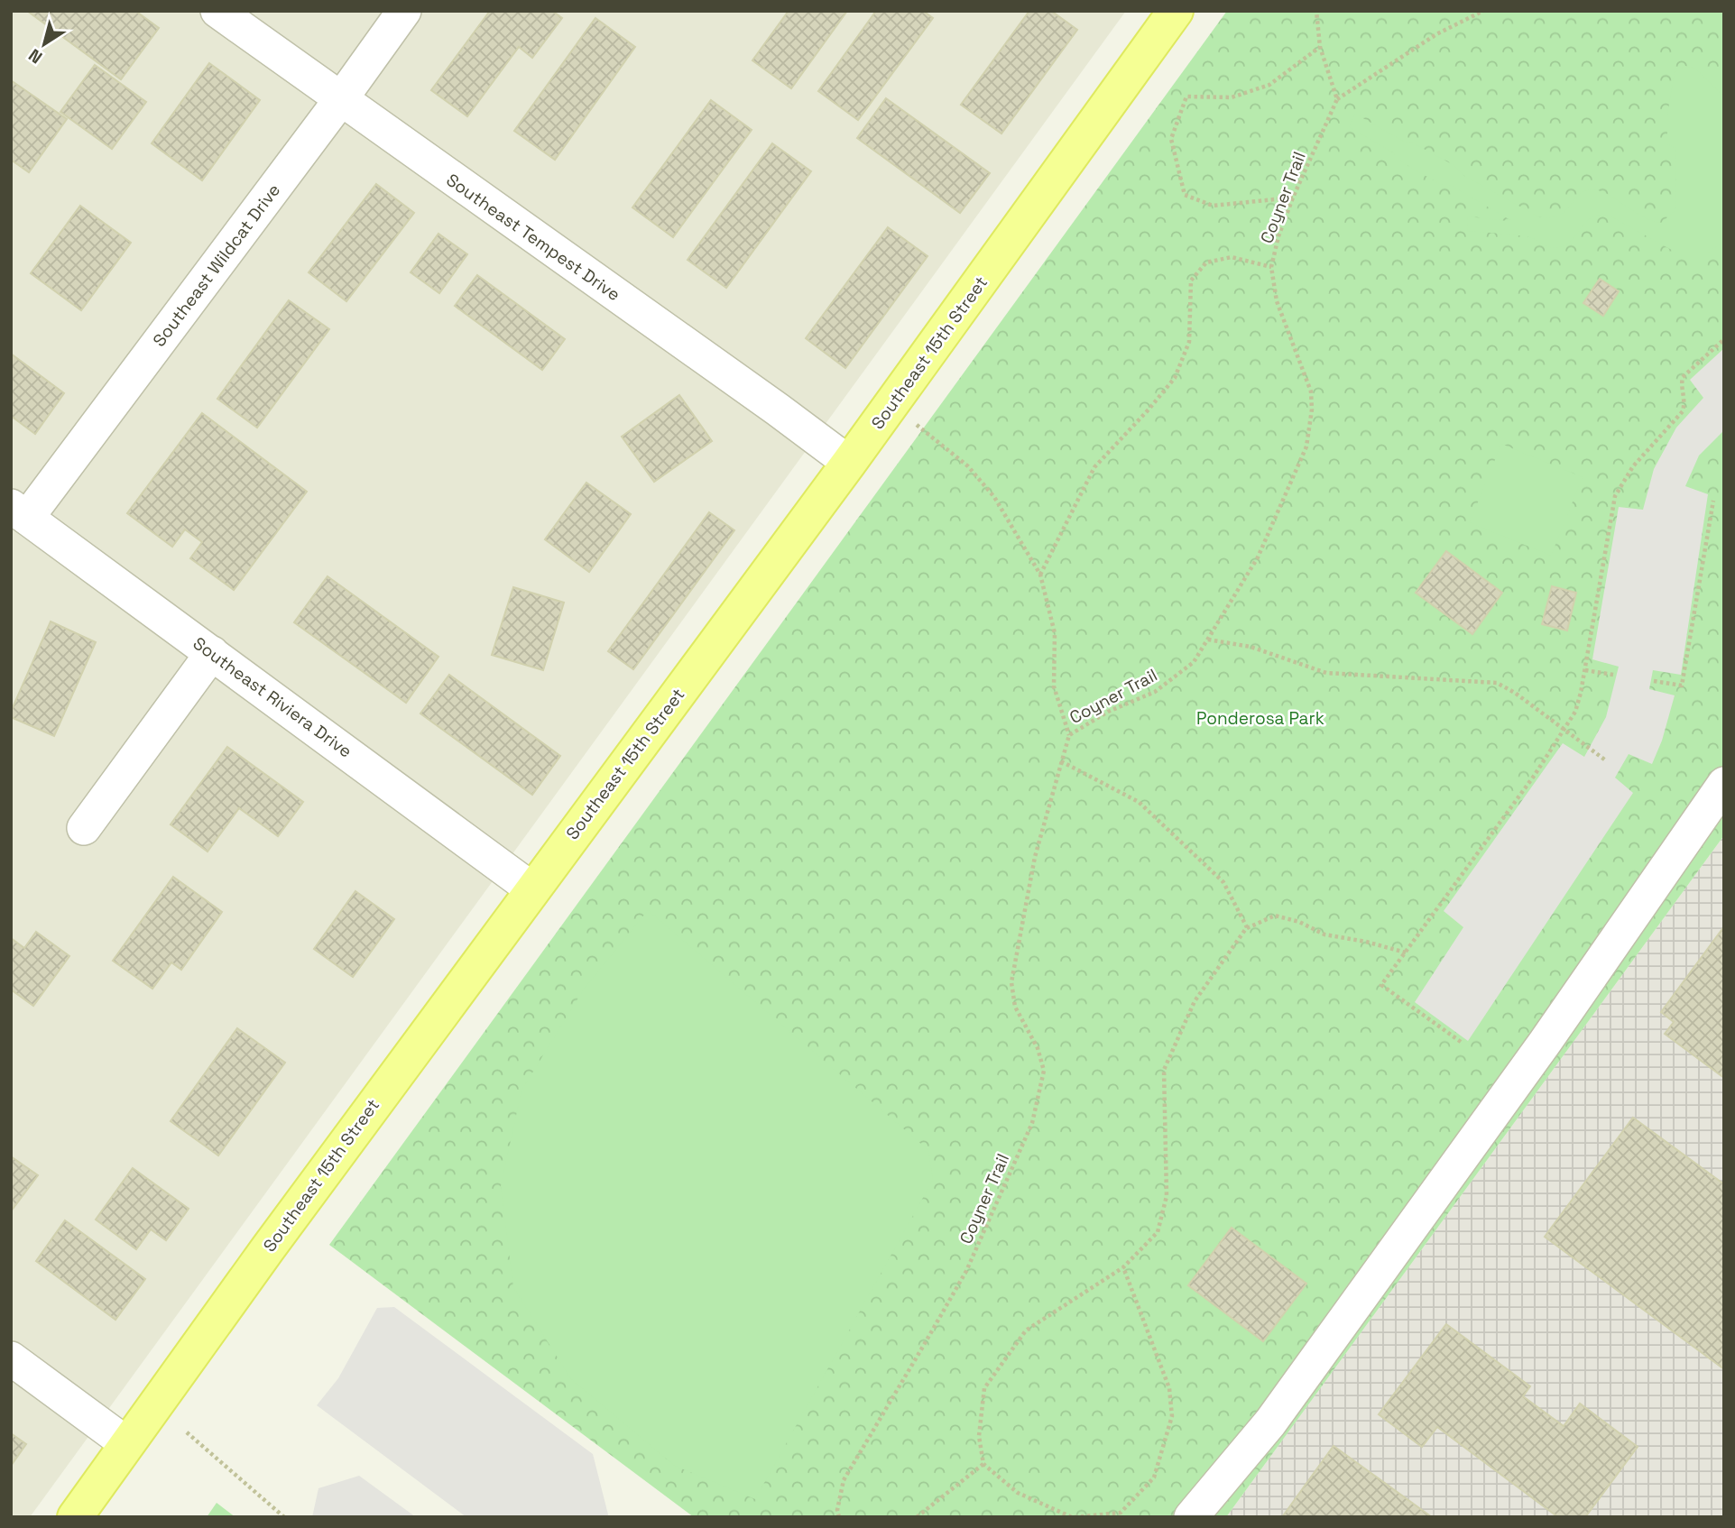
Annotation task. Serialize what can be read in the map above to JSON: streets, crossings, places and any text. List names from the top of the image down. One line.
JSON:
{"streets":{"main road":["Southeast 15th Street"],"street":["Southeast Tempest Drive","Southeast Wildcat Drive","Southeast Riviera Drive"],"path":["Coyner Trail"]},"crossings":[["Southeast Tempest Drive","Southeast Wildcat Drive"],["Southeast Tempest Drive","Southeast 15th Street"],["Southeast Wildcat Drive","Southeast Riviera Drive"],["Southeast 15th Street","Southeast Riviera Drive"]],"parks":["Ponderosa Park"],"north":"bottom left"}
